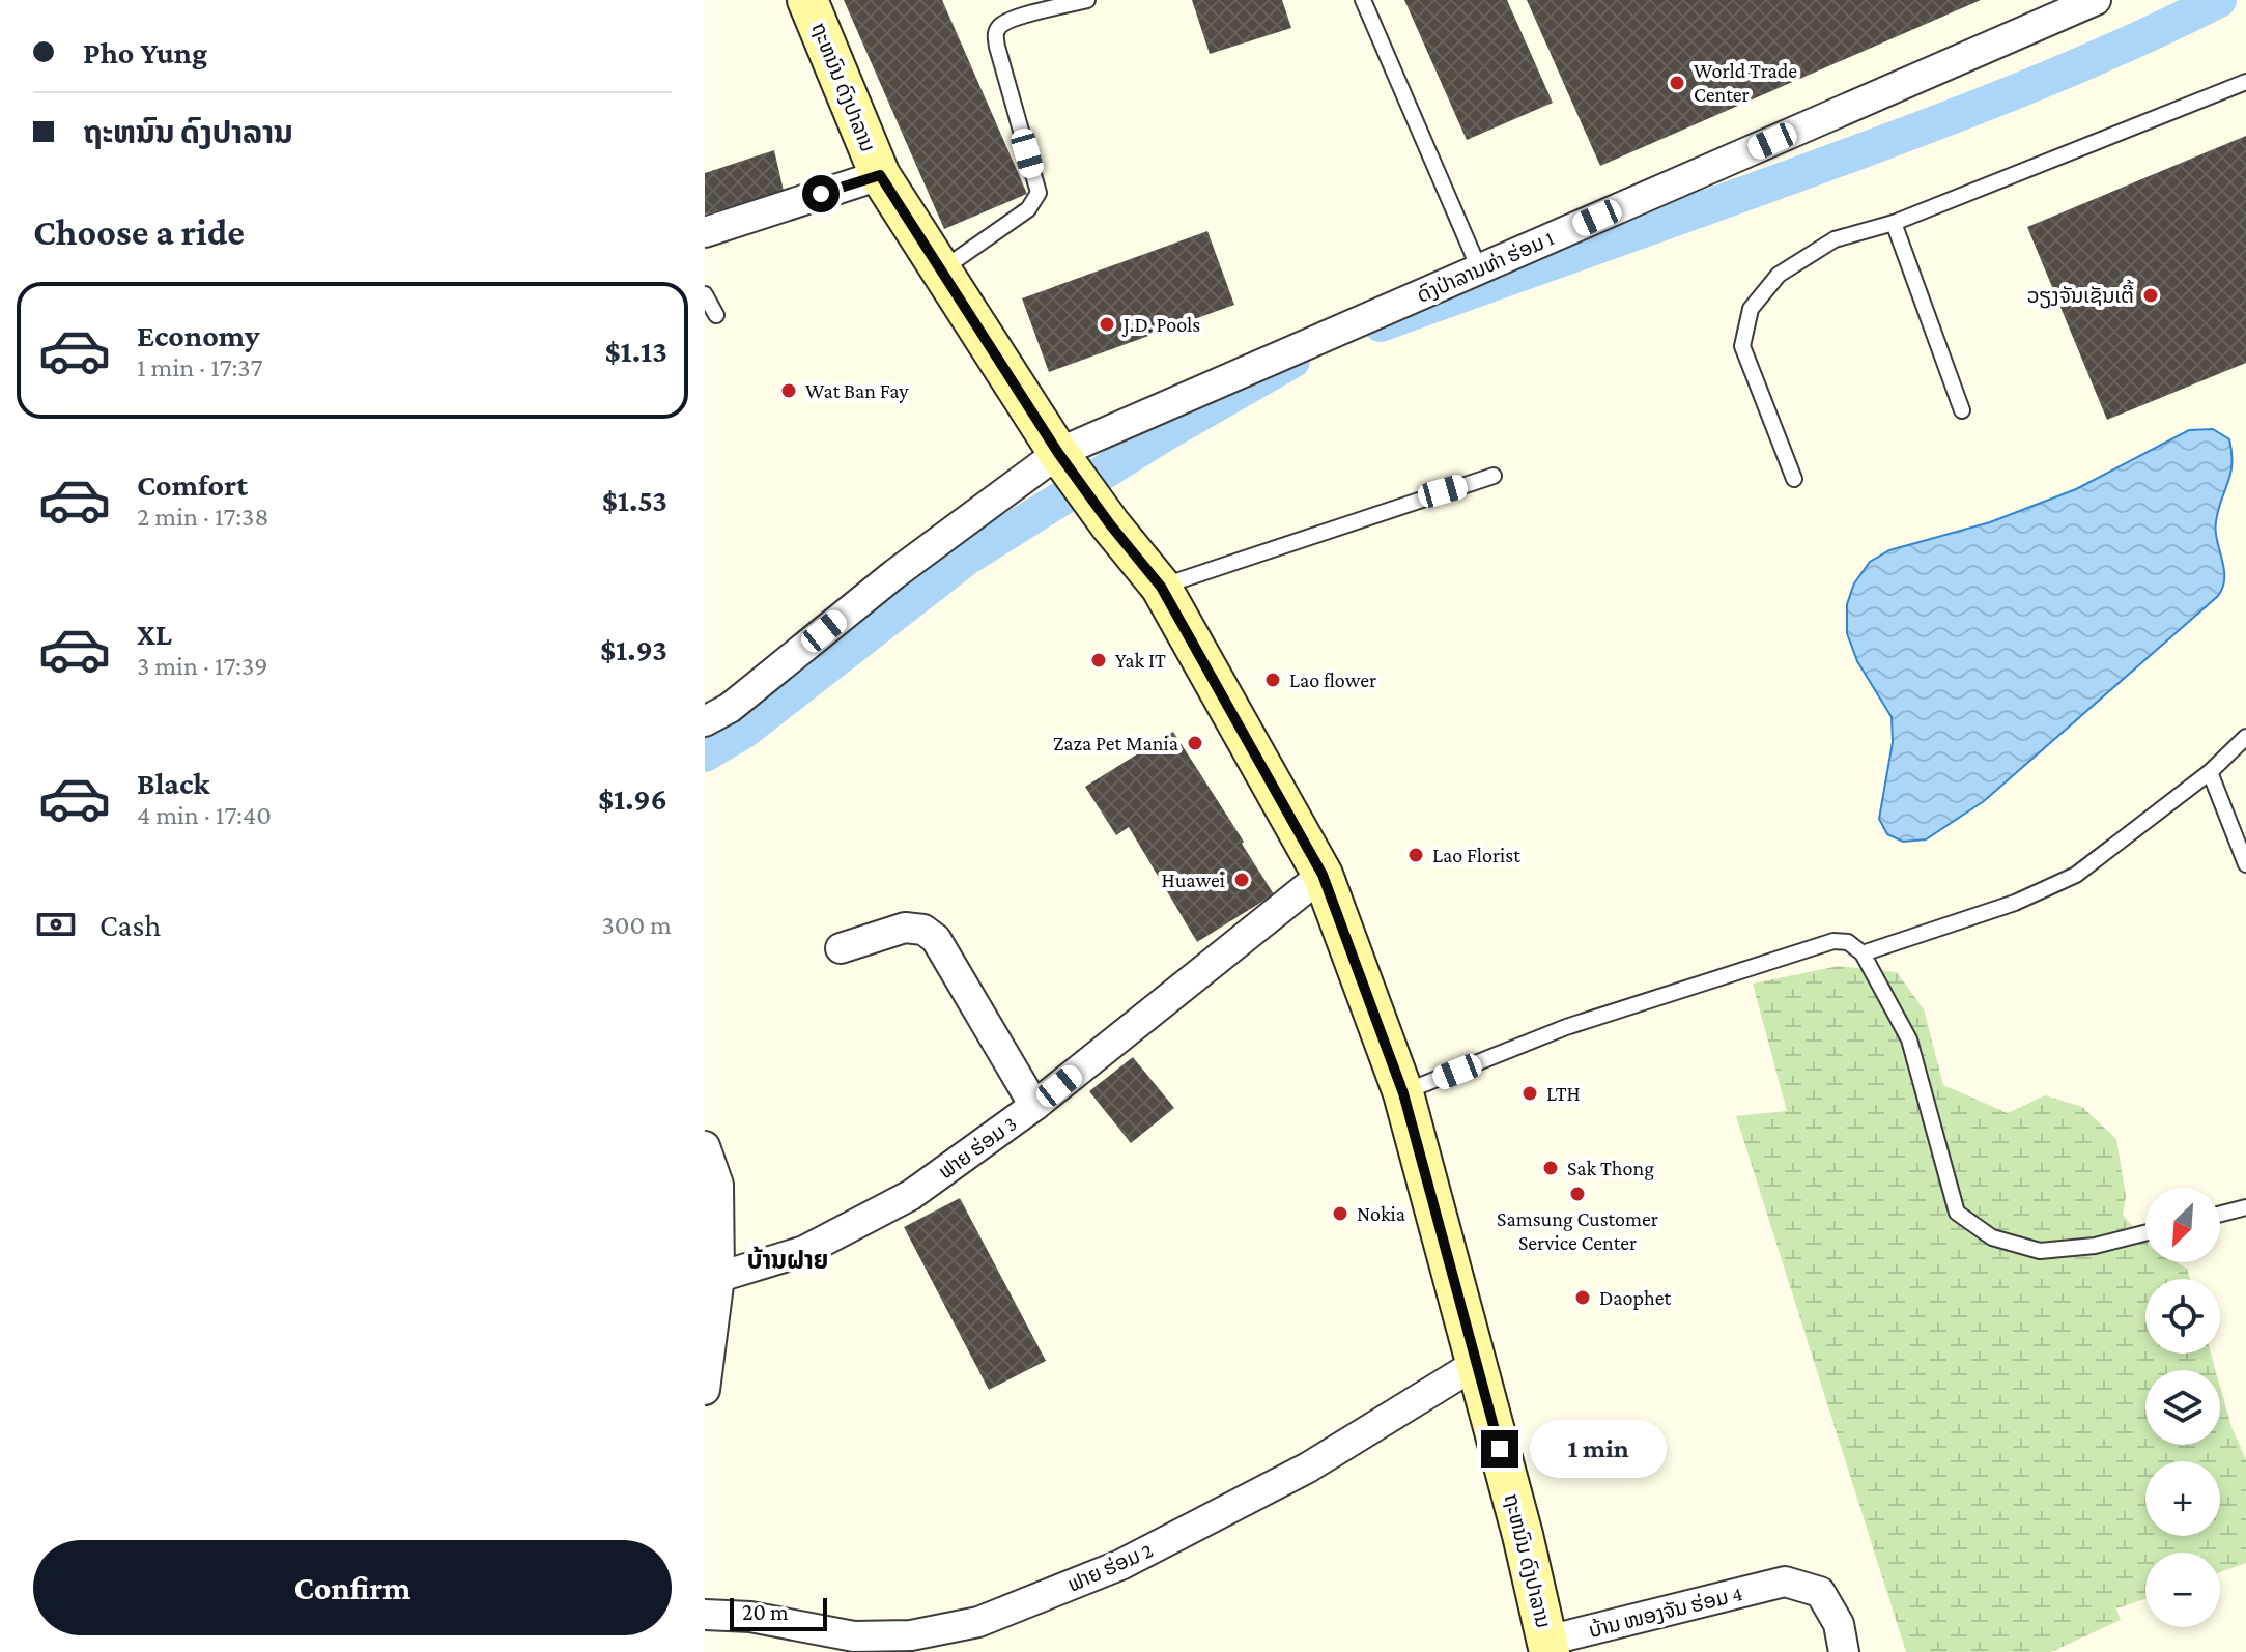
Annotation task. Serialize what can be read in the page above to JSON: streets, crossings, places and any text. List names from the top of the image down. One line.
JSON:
{"streets":{"street":["ຖະຫນົນ ດົງປາລານ","ດົງປ່າລານທ່າ ຮ່ອມ 1","ຟາຍ ຮ່ອມ 3","ຟາຍ ຮ່ອມ 2","ບ້ານ ໜອງຈັນ ຮ່ອມ 4"]},"crossings":[["ຖະຫນົນ ດົງປາລານ","ດົງປ່າລານທ່າ ຮ່ອມ 1"],["ຖະຫນົນ ດົງປາລານ","ຟາຍ ຮ່ອມ 3"],["ຖະຫນົນ ດົງປາລານ","ຟາຍ ຮ່ອມ 2"],["ຖະຫນົນ ດົງປາລານ","ບ້ານ ໜອງຈັນ ຮ່ອມ 4"]],"districts":["ບ້ານຝາຍ"],"places":["World Trade Center","ວຽງຈັນເຊັນເຕີ້","J.D. Pools","Wat Ban Fay","Yak IT","Lao flower","Zaza Pet Mania","Lao Florist","Huawei","LTH","Sak Thong","Samsung Customer Service Center","Nokia","Daophet"],"scale_bar":"20 m","north":"bottom left","page":{"banner":["Pho Yung","ຖະຫນົນ ດົງປາລານ"],"heading":"Choose a ride","list":[{"name":"Economy","note":"1 min · 17:37","value":"$1.13"},{"name":"Comfort","note":"2 min · 17:38","value":"$1.53"},{"name":"XL","note":"3 min · 17:39","value":"$1.93"},{"name":"Black","note":"4 min · 17:40","value":"$1.96"}],"pay":["Cash","300 m"],"map_buttons":["+","−"],"bubble":"1 min","buttons":"Confirm","scale":"20 m"}}
